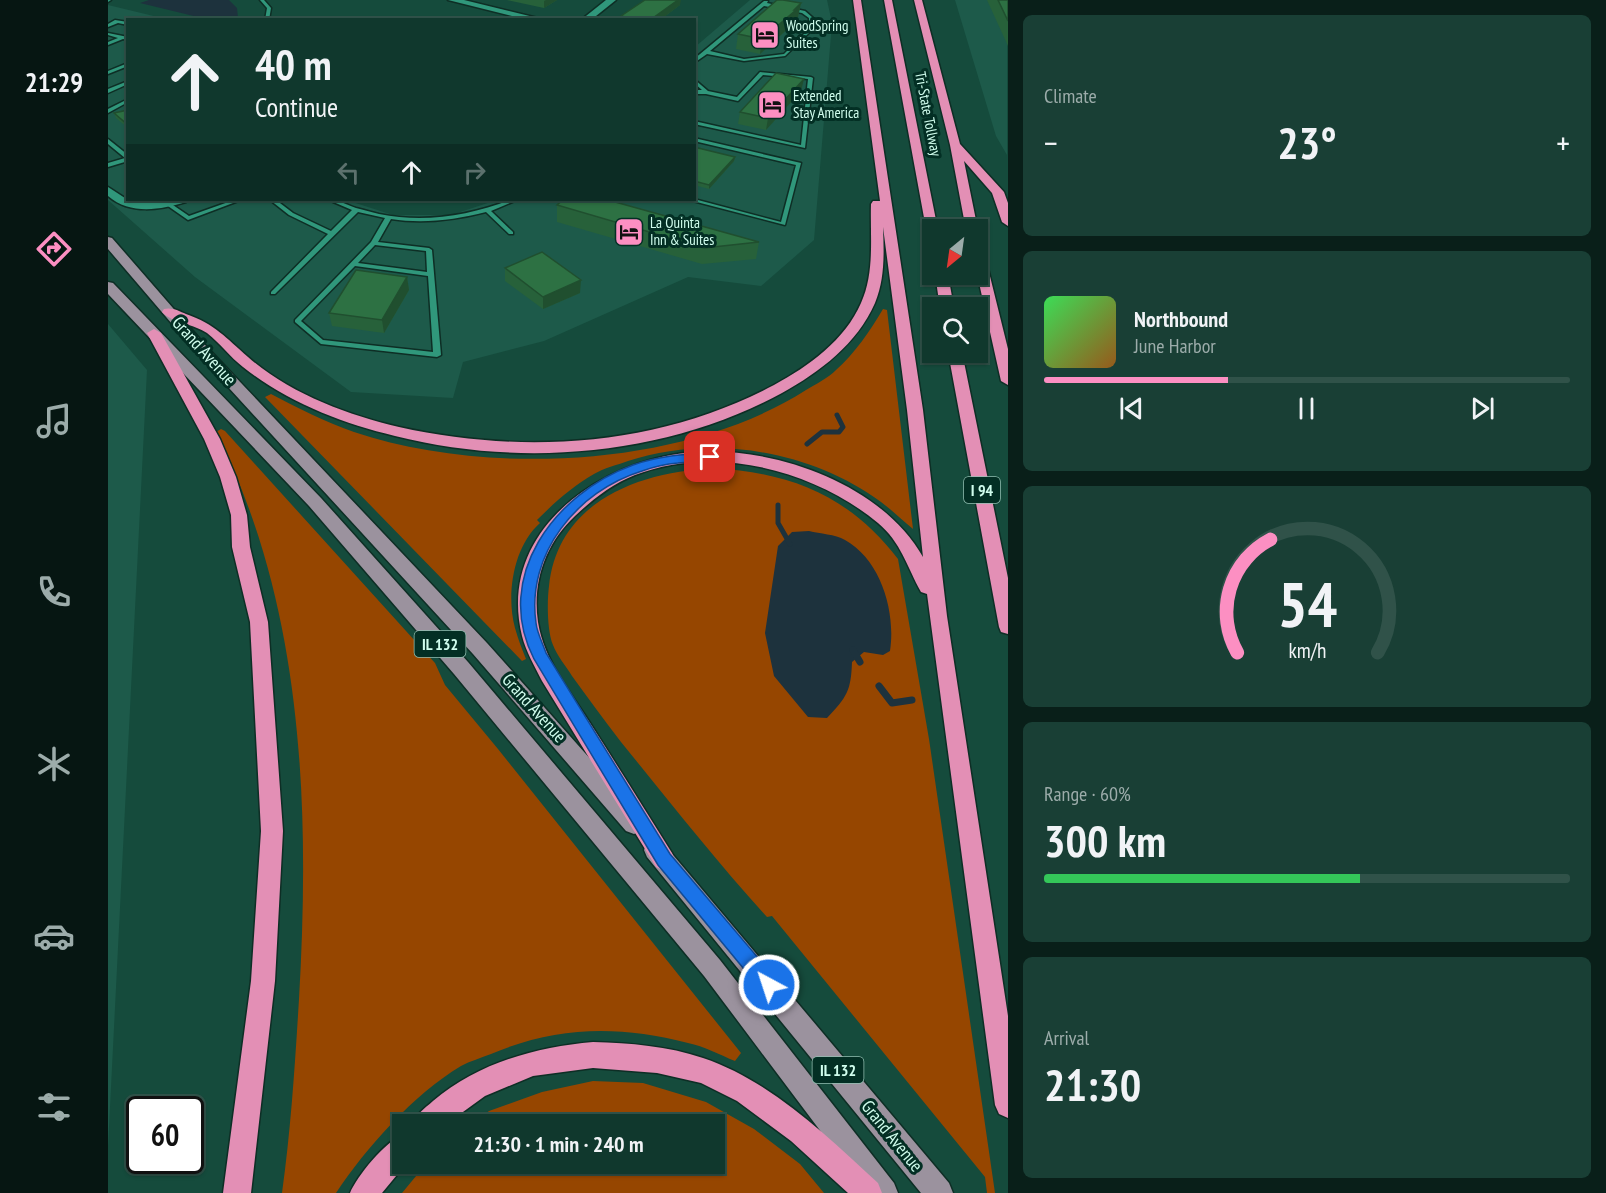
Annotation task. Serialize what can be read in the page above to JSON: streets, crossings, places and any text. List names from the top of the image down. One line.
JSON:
{"streets":{"highway":["Tri-State Tollway","I 94"],"main road":["Grand Avenue","IL 132"]},"places":{"hotel":["WoodSpring Suites","Extended Stay America","La Quinta Inn & Suites"]},"north":"bottom left","page":{"tabs":"21:29","tile":["Climate",["Range · 60%","300 km"],["Arrival","21:30"]],"turn":["40 m","Continue"],"heat":["−","23°","+"],"song":["Northbound","June Harbor"],"limit":"60","trip":"21:30 · 1 min · 240 m","gauge":["54","km/h"]}}
